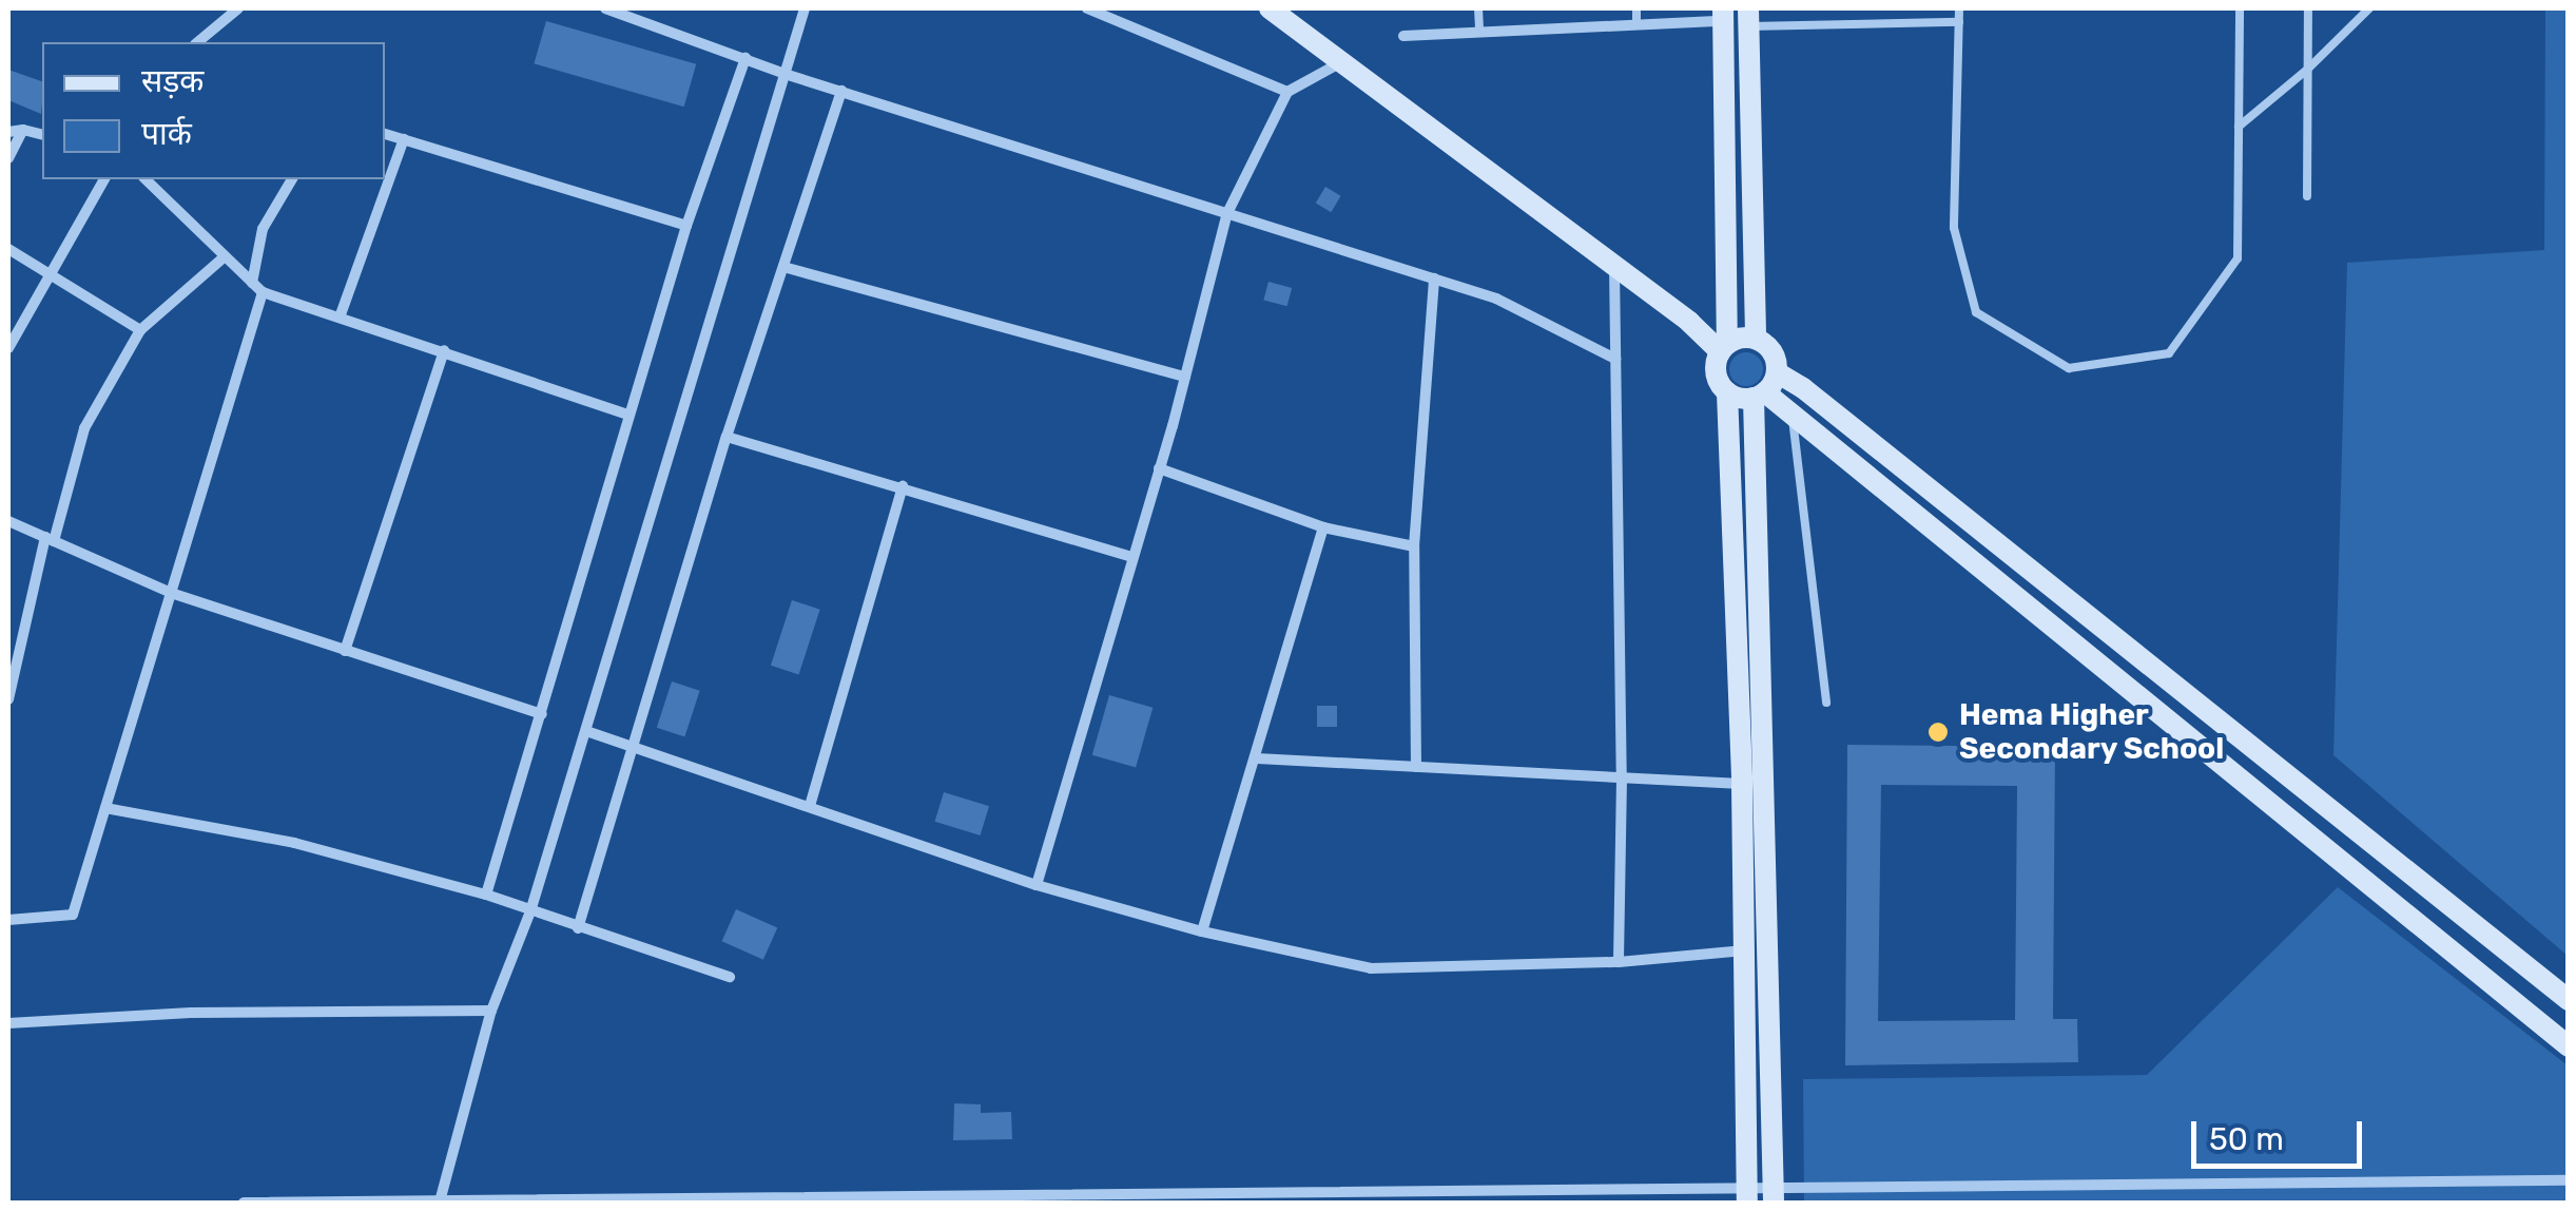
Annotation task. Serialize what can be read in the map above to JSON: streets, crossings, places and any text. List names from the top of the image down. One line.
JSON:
{"places":["Hema Higher Secondary School"],"legend":["सड़क","पार्क"],"scale_bar":"50 m"}
